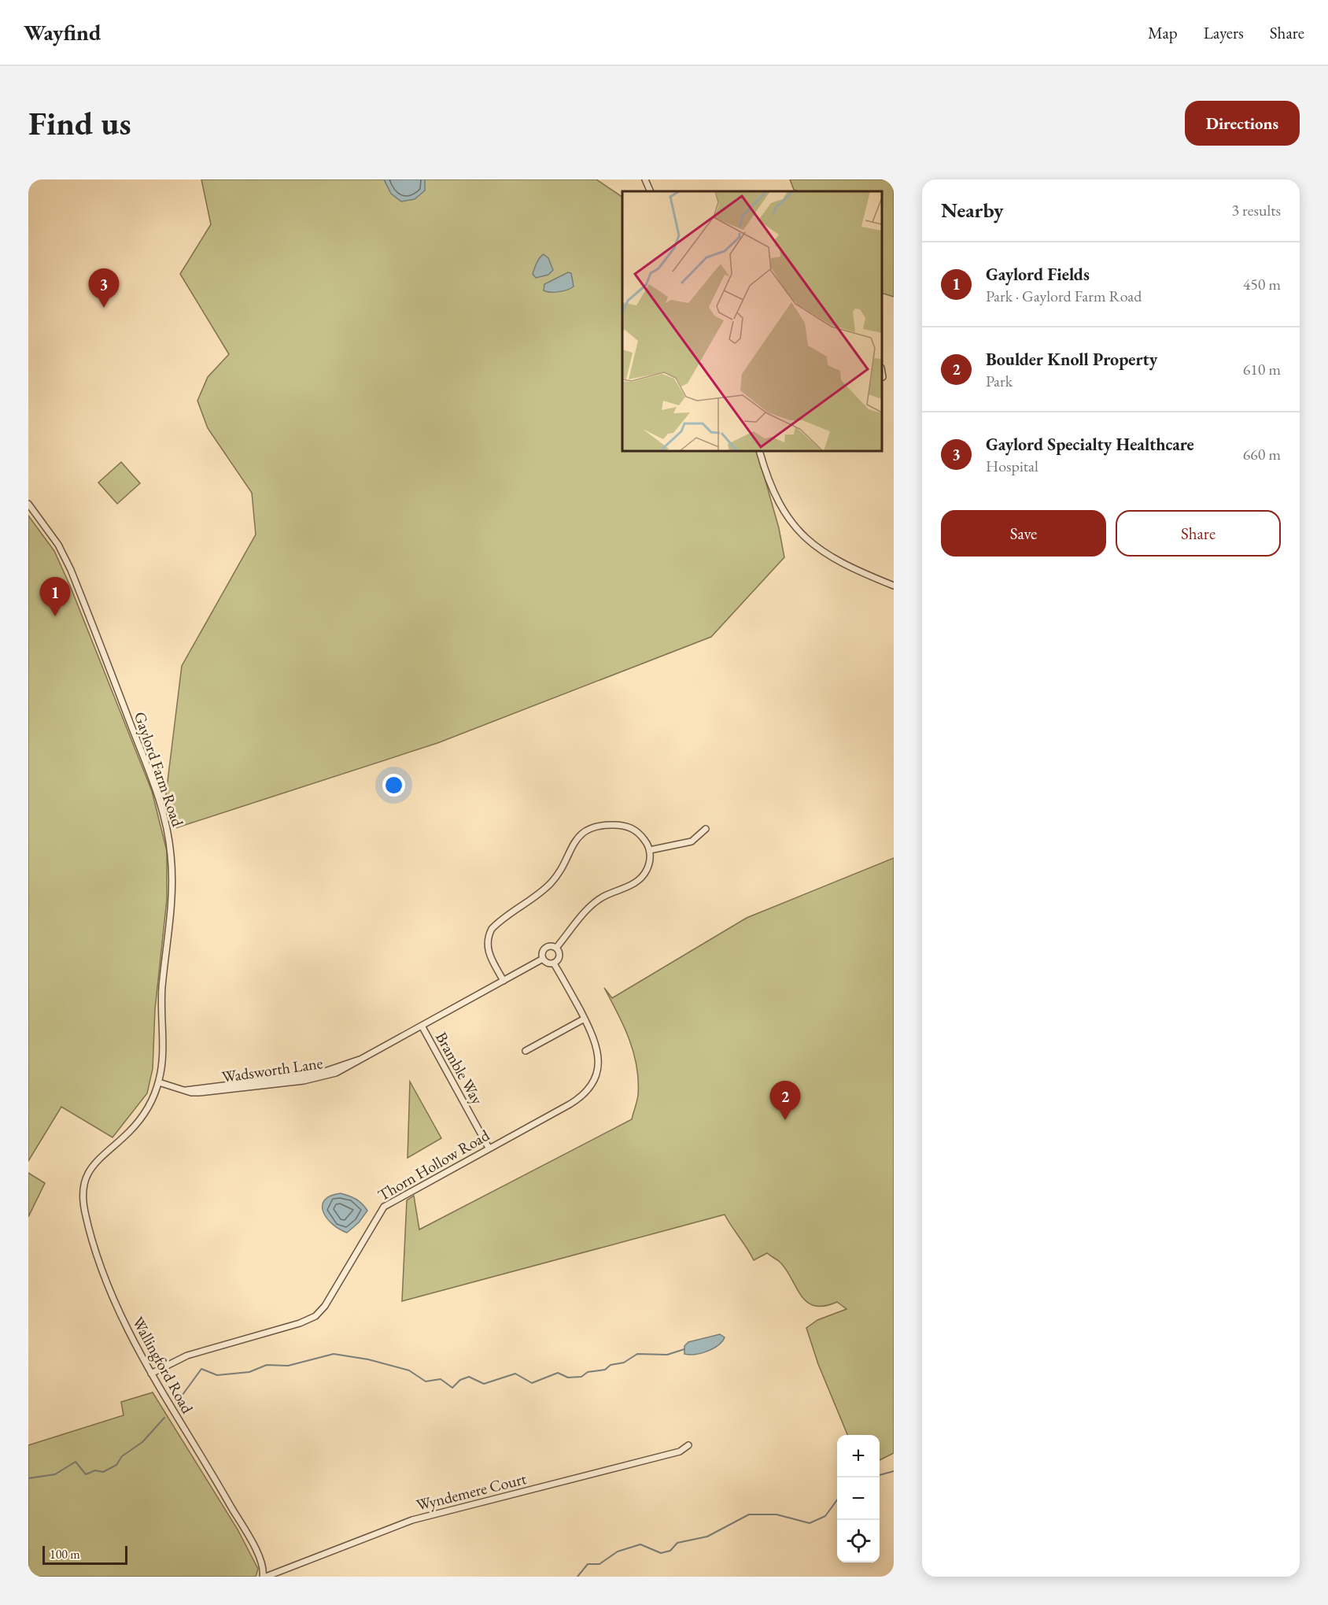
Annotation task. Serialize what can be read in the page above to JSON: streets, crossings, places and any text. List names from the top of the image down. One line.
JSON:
{"streets":{"street":["Gaylord Farm Road","Bramble Way","Wadsworth Lane","Thorn Hollow Road","Wallingford Road","Wyndemere Court"]},"crossings":[["Gaylord Farm Road","Wadsworth Lane"],["Gaylord Farm Road","Wallingford Road"],["Bramble Way","Wadsworth Lane"],["Bramble Way","Thorn Hollow Road"],["Wadsworth Lane","Thorn Hollow Road"],["Thorn Hollow Road","Wallingford Road"],["Wallingford Road","Wyndemere Court"]],"scale_bar":"100 m","page":{"header":"Wayfind","nav":["Map","Layers","Share"],"buttons":["Directions",["Save","Share"]],"title":"Find us","heading":["Nearby","3 results"],"list":[{"mark":"1","name":"Gaylord Fields","note":"Park · Gaylord Farm Road","value":"450 m"},{"mark":"2","name":"Boulder Knoll Property","note":"Park","value":"610 m"},{"mark":"3","name":"Gaylord Specialty Healthcare","note":"Hospital","value":"660 m"}],"pins":["3","1","2"],"map_buttons":["+","−"],"scale":"100 m"}}
